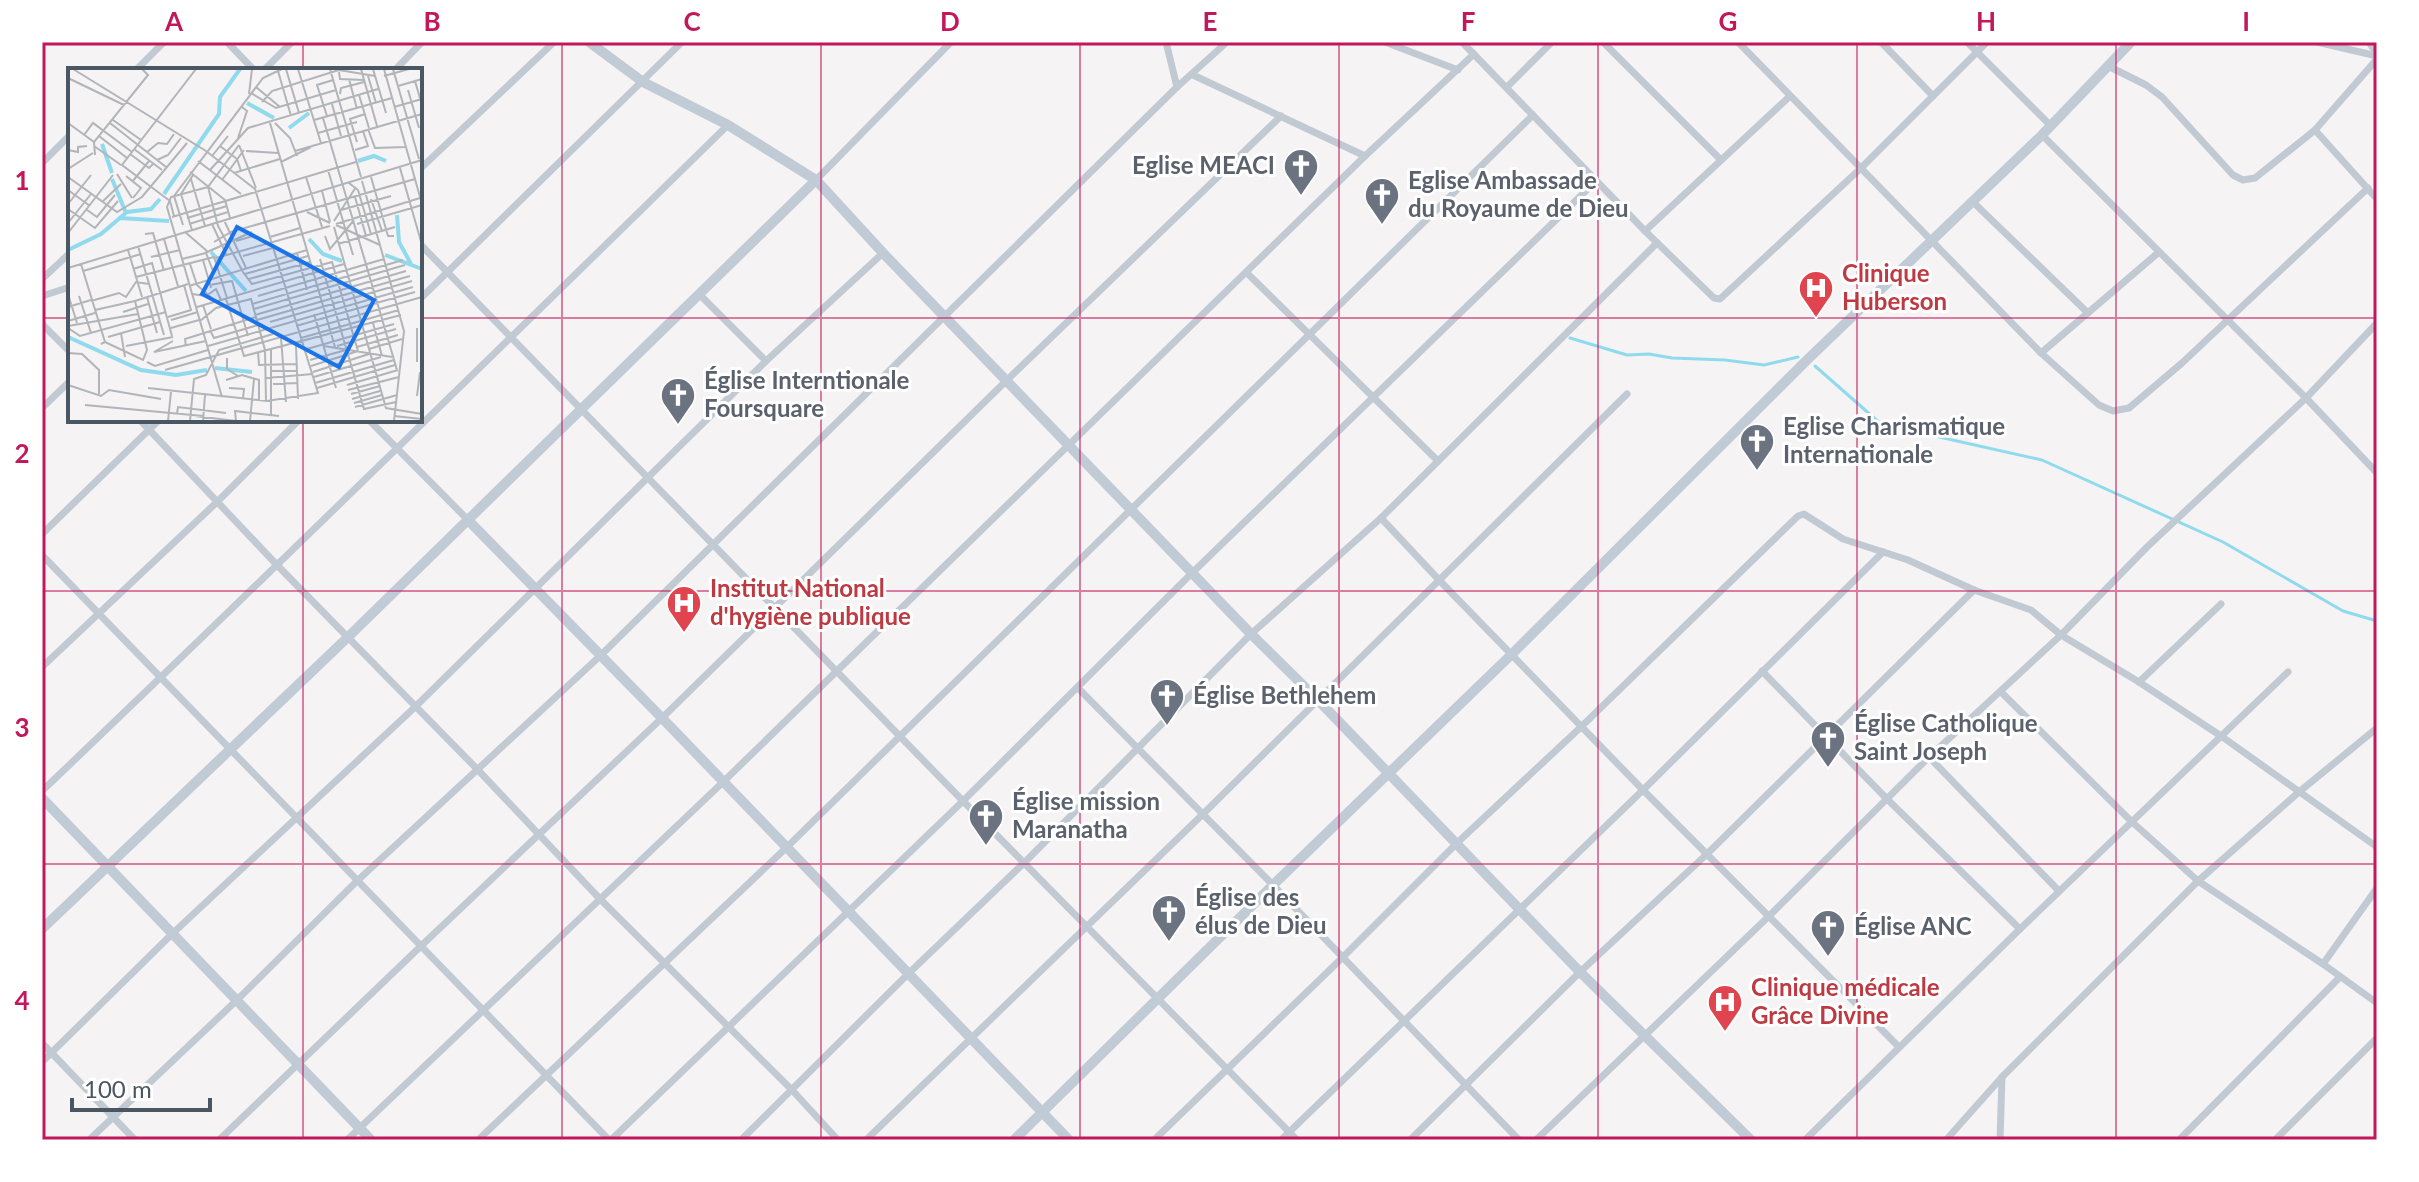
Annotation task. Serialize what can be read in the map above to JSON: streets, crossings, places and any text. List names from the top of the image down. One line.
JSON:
{"places":{"church":["Eglise MEACI","Eglise Ambassade du Royaume de Dieu","Église Interntionale Foursquare","Eglise Charismatique Internationale","Église Bethlehem","Église Catholique Saint Joseph","Église mission Maranatha","Église des élus de Dieu","Église ANC"],"hospital":["Clinique Huberson","Institut National d'hygiène publique","Clinique médicale Grâce Divine"]},"scale_bar":"100 m","grid":{"columns":["A","B","C","D","E","F","G","H","I"],"rows":["1","2","3","4"]}}
